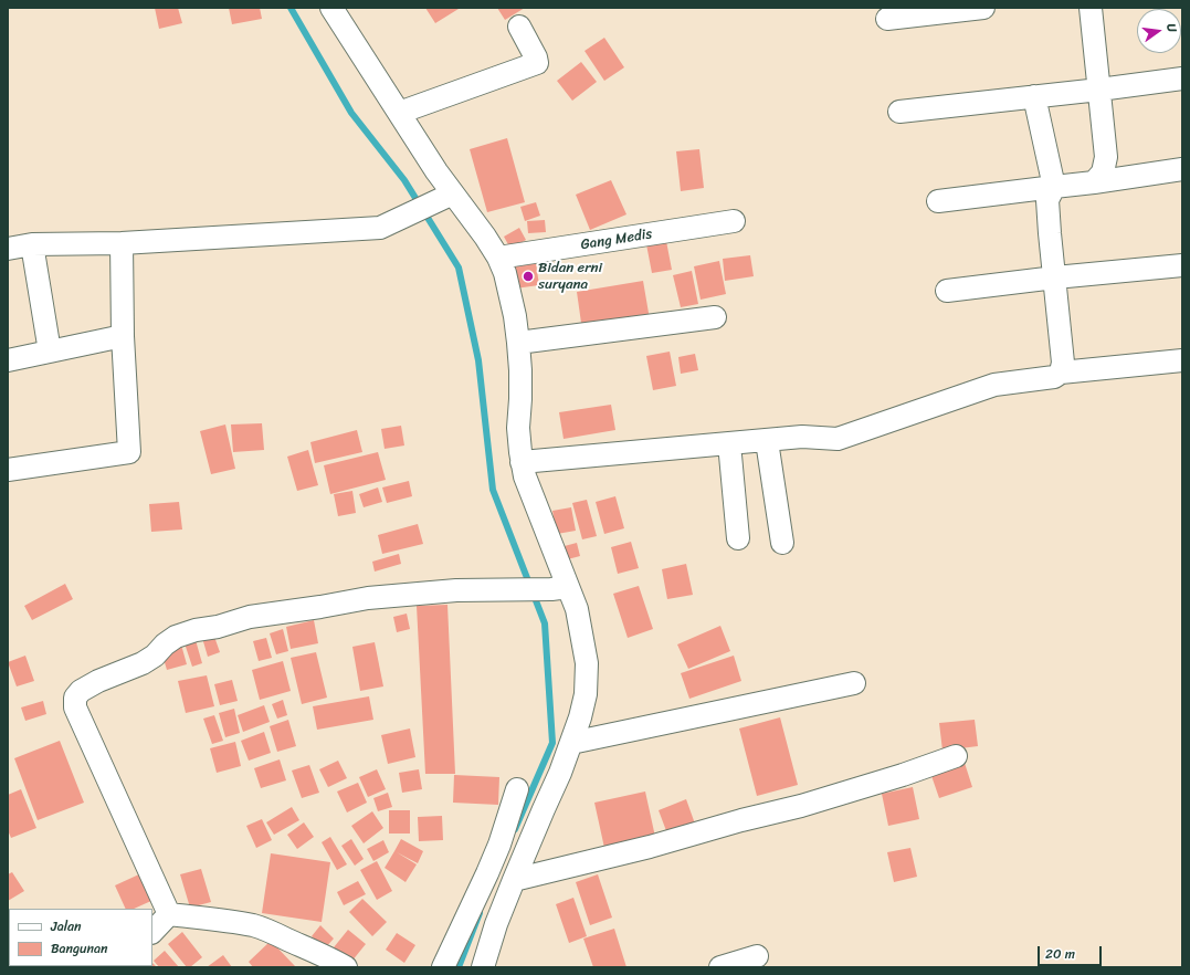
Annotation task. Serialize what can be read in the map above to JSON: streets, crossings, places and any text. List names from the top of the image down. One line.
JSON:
{"streets":{"street":["Gang Medis"]},"places":["Bidan erni suryana"],"legend":["Jalan","Bangunan"],"scale_bar":"20 m","north":"right"}
